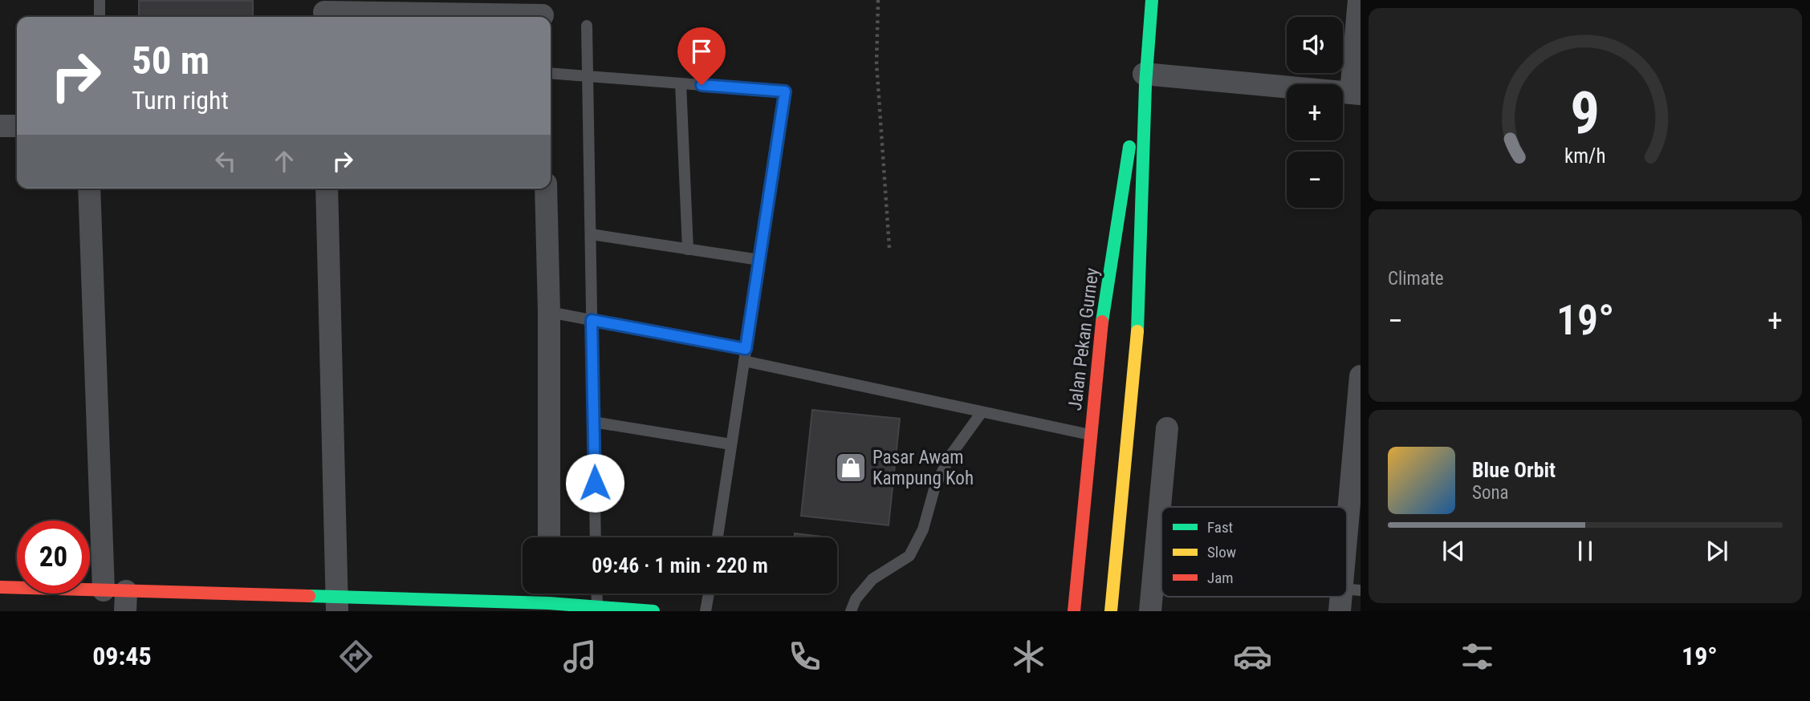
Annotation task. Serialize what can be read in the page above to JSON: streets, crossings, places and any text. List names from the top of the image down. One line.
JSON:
{"streets":{"main road":["Jalan Pekan Gurney"]},"places":{"shop":["Pasar Awam Kampung Koh"]},"legend":["Fast","Slow","Jam"],"page":{"map_buttons":["+","−"],"turn":["50 m","Turn right"],"tile":"Climate","heat":["−","19°","+"],"song":["Blue Orbit","Sona"],"limit":"20","trip":"09:46 · 1 min · 220 m","tabs":["09:45","19°"],"gauge":["9","km/h"]}}
